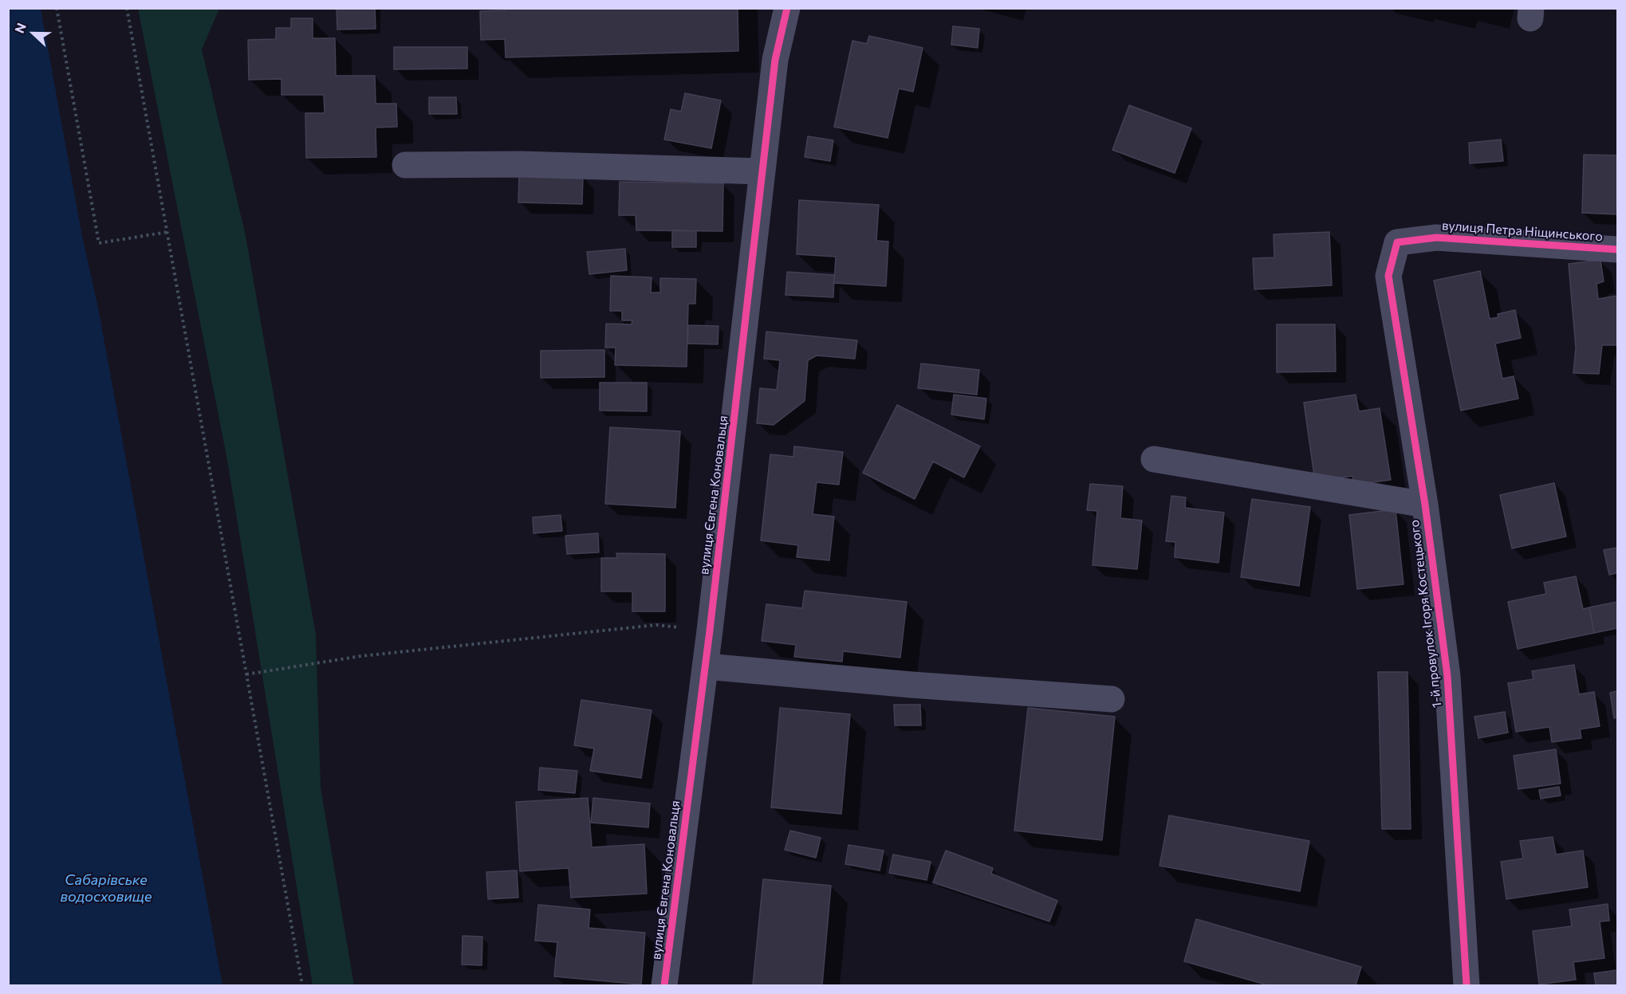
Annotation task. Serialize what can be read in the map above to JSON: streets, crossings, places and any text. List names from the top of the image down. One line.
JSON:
{"streets":{"street":["вулиця Петра Ніщинського","вулиця Євгена Коновальця","1-й провулок Ігоря Костецького"]},"crossings":[["вулиця Петра Ніщинського","1-й провулок Ігоря Костецького"]],"water":["Сабарівське водосховище"],"north":"left"}
